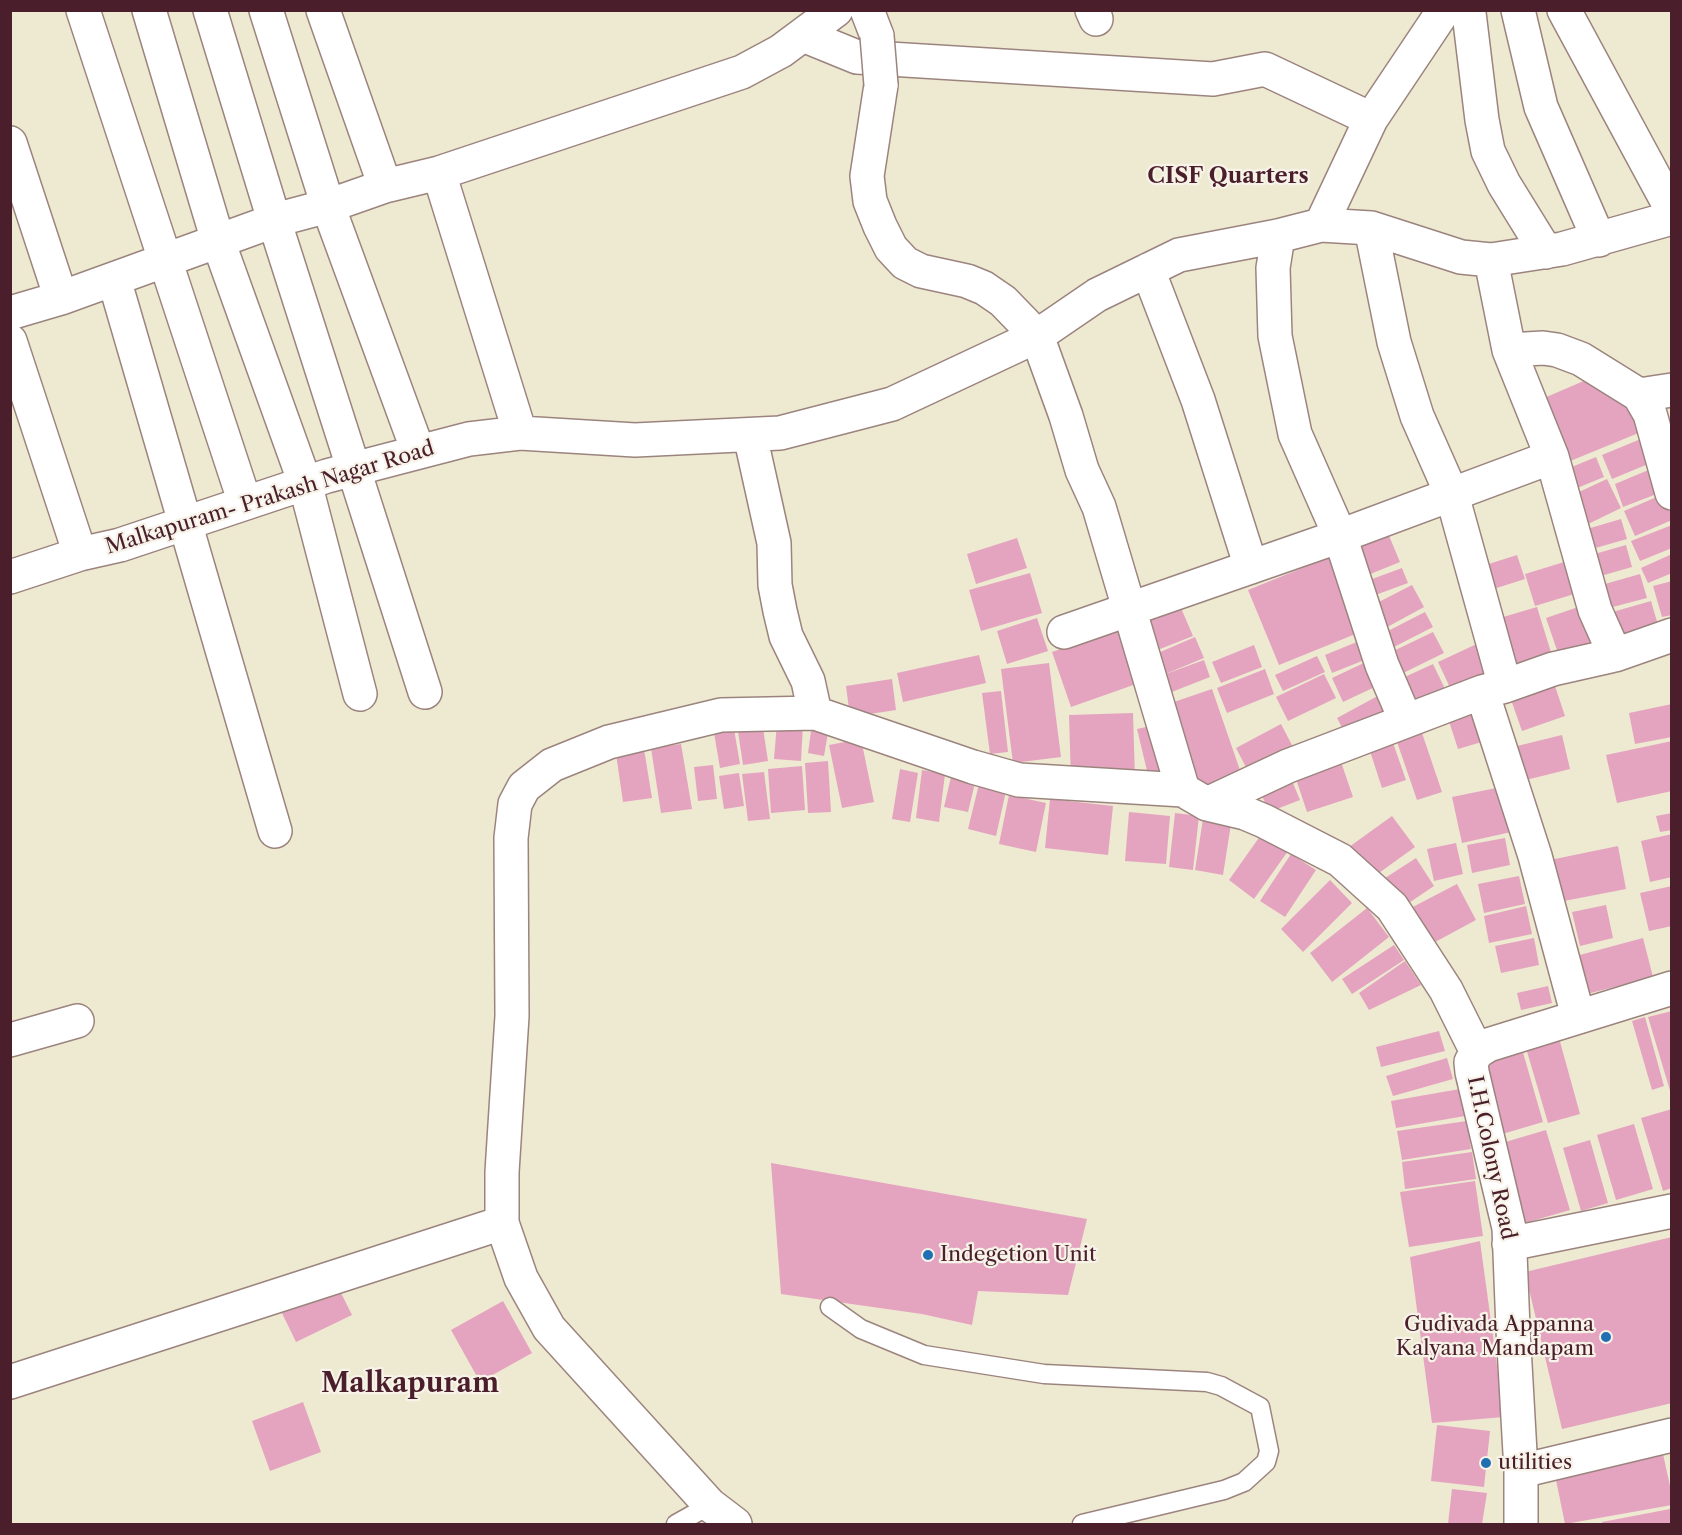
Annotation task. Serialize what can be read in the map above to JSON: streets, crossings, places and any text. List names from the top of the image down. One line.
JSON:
{"streets":{"street":["Malkapuram- Prakash Nagar Road","I.H.Colony Road"]},"districts":["CISF Quarters","Malkapuram"],"places":["Indegetion Unit","Gudivada Appanna Kalyana Mandapam","utilities"]}
